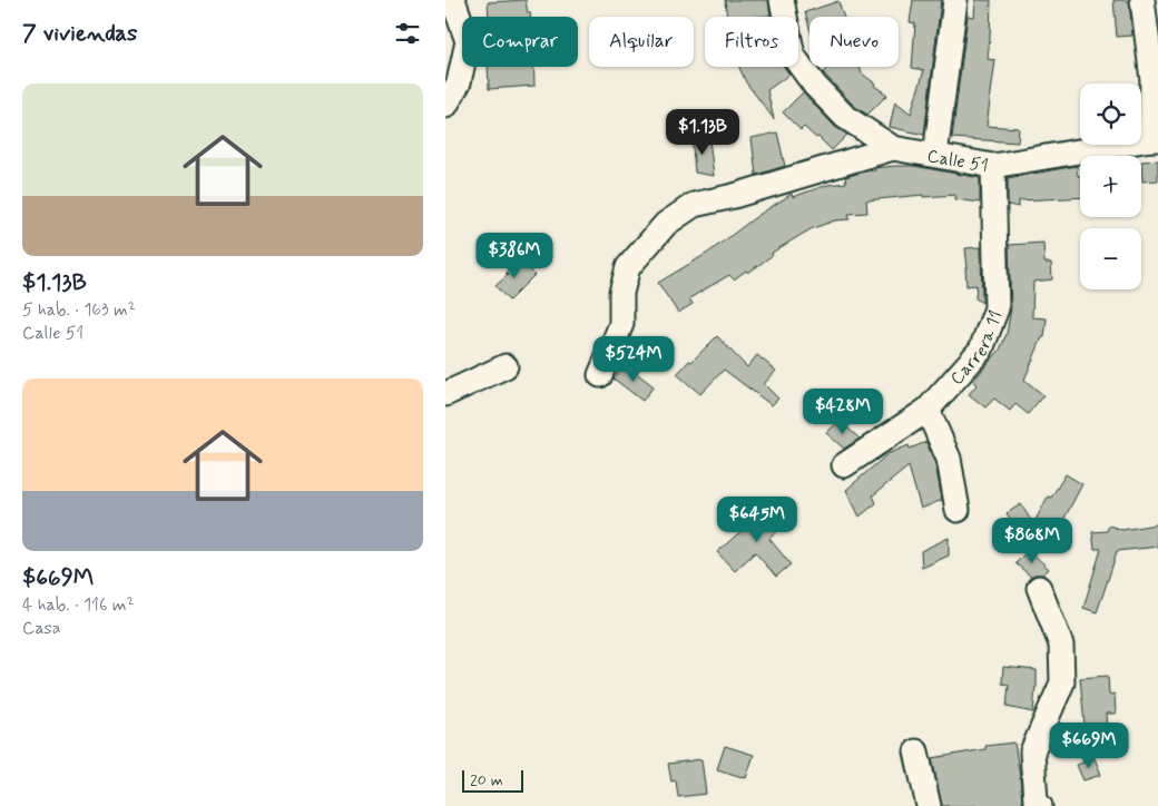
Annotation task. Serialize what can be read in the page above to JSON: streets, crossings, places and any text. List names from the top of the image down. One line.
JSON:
{"streets":{"street":["Calle 51","Carrera 11"]},"crossings":[["Calle 51","Carrera 11"]],"scale_bar":"20 m","page":{"heading":"7 viviendas","chip":["Comprar","Alquilar","Filtros","Nuevo"],"list":[{"name":"$1.13B","note":"5 hab. · 163 m² · Calle 51"},{"name":"$669M","note":"4 hab. · 116 m² · Casa"}],"map_buttons":["+","−"],"price":["$1.13B","$386M","$524M","$428M","$645M","$868M","$669M"],"scale":"20 m"}}
